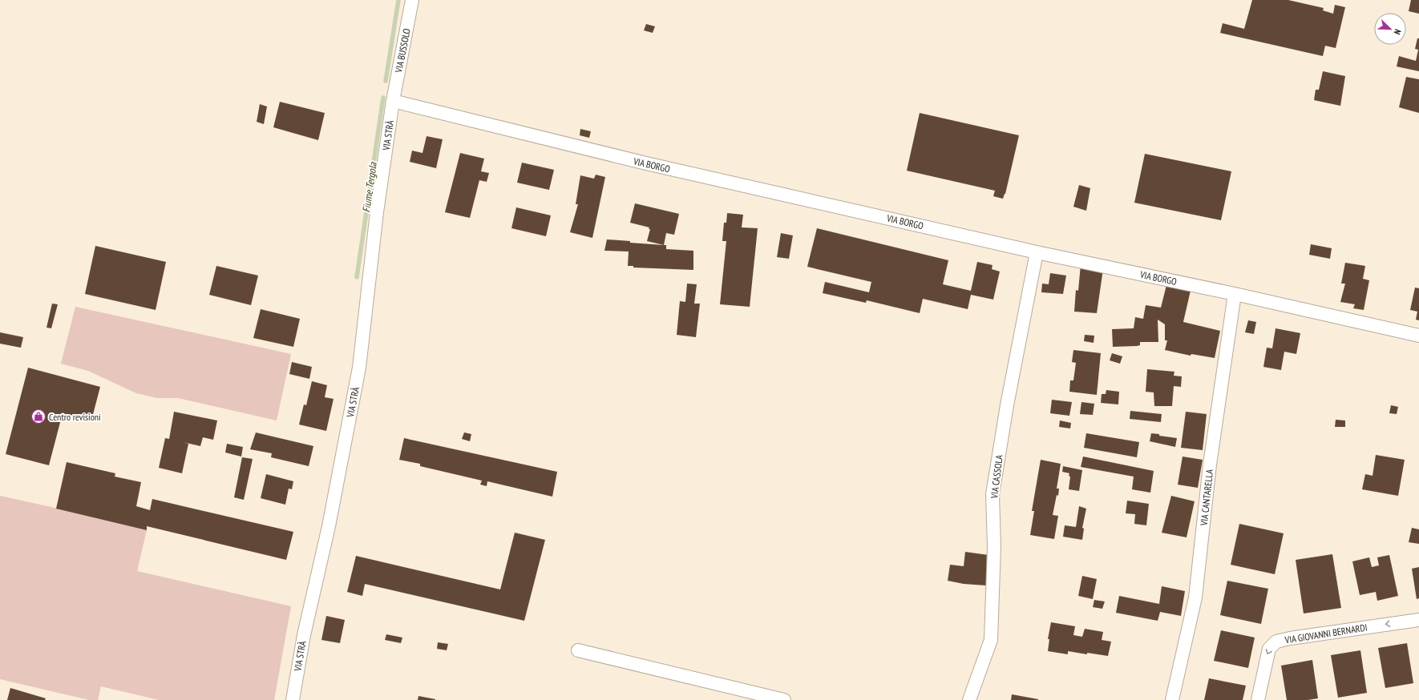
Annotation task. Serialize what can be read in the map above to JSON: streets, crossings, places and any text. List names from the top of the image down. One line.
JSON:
{"streets":{"street":["VIA BUSSOLO","VIA STRÀ","VIA BORGO","VIA CASSOLA","VIA CANTARELLA","VIA GIOVANNI BERNARDI"]},"crossings":[["VIA BUSSOLO","VIA STRÀ"],["VIA BUSSOLO","VIA BORGO"],["VIA STRÀ","VIA BORGO"],["VIA BORGO","VIA CASSOLA"],["VIA BORGO","VIA CANTARELLA"]],"one_way":["VIA GIOVANNI BERNARDI"],"water":["Fiume Tergola"],"places":{"shop":["Centro revisioni"]},"north":"bottom right"}
